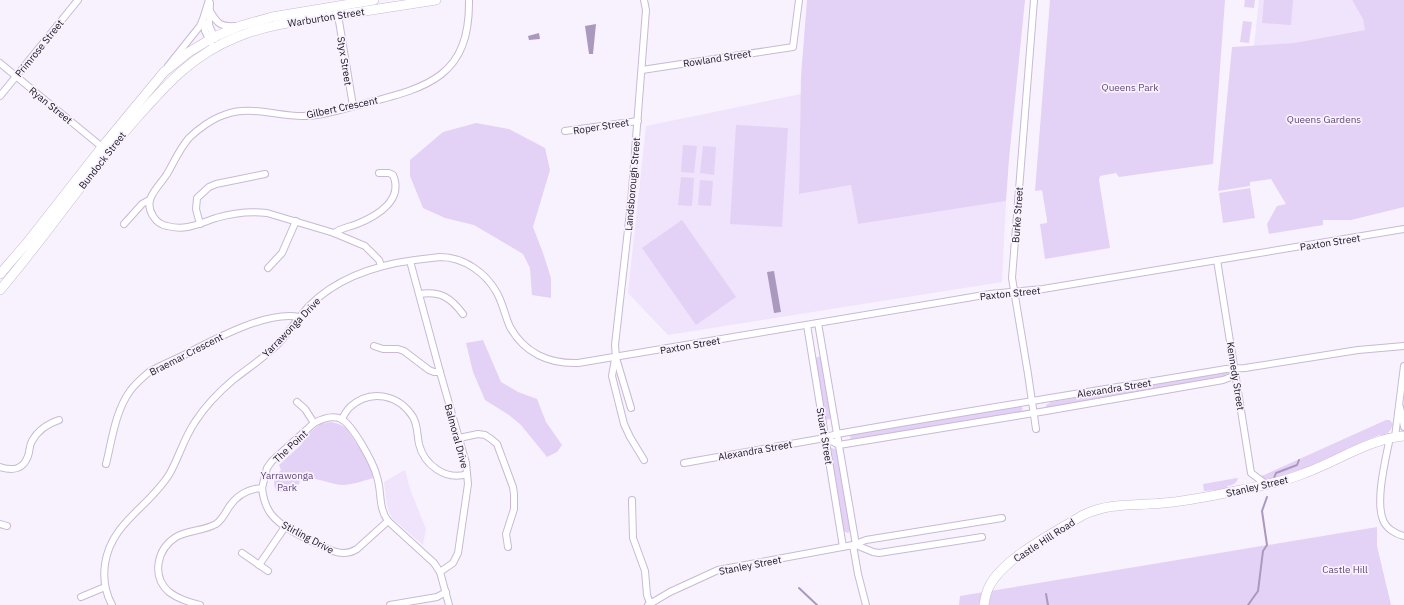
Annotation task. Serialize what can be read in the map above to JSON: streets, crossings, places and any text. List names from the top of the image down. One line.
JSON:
{"streets":{"main road":["Warburton Street","Bundock Street","Stanley Street","Castle Hill Road"],"street":["Primrose Street","Rowland Street","Styx Street","Ryan Street","Gilbert Crescent","Roper Street","Landsborough Street","Burke Street","Paxton Street","Yarrawonga Drive","Braemar Crescent","Kennedy Street","Alexandra Street","Balmoral Drive","Stuart Street","The Point","Stirling Drive"]},"crossings":[["Warburton Street","Styx Street"],["Warburton Street","Bundock Street"],["Primrose Street","Ryan Street"],["Rowland Street","Landsborough Street"],["Styx Street","Gilbert Crescent"],["Ryan Street","Bundock Street"],["Roper Street","Landsborough Street"],["Landsborough Street","Paxton Street"],["Landsborough Street","Yarrawonga Drive"],["Burke Street","Paxton Street"],["Burke Street","Alexandra Street"],["Paxton Street","Yarrawonga Drive"],["Paxton Street","Kennedy Street"],["Paxton Street","Stuart Street"],["Yarrawonga Drive","Braemar Crescent"],["Yarrawonga Drive","Balmoral Drive"],["Kennedy Street","Alexandra Street"],["Kennedy Street","Stanley Street"],["Alexandra Street","Stuart Street"],["Stuart Street","Stanley Street"],["The Point","Stirling Drive"],["Stanley Street","Castle Hill Road"]],"parks":["Queens Park","Queens Gardens","Yarrawonga Park","Castle Hill"]}
